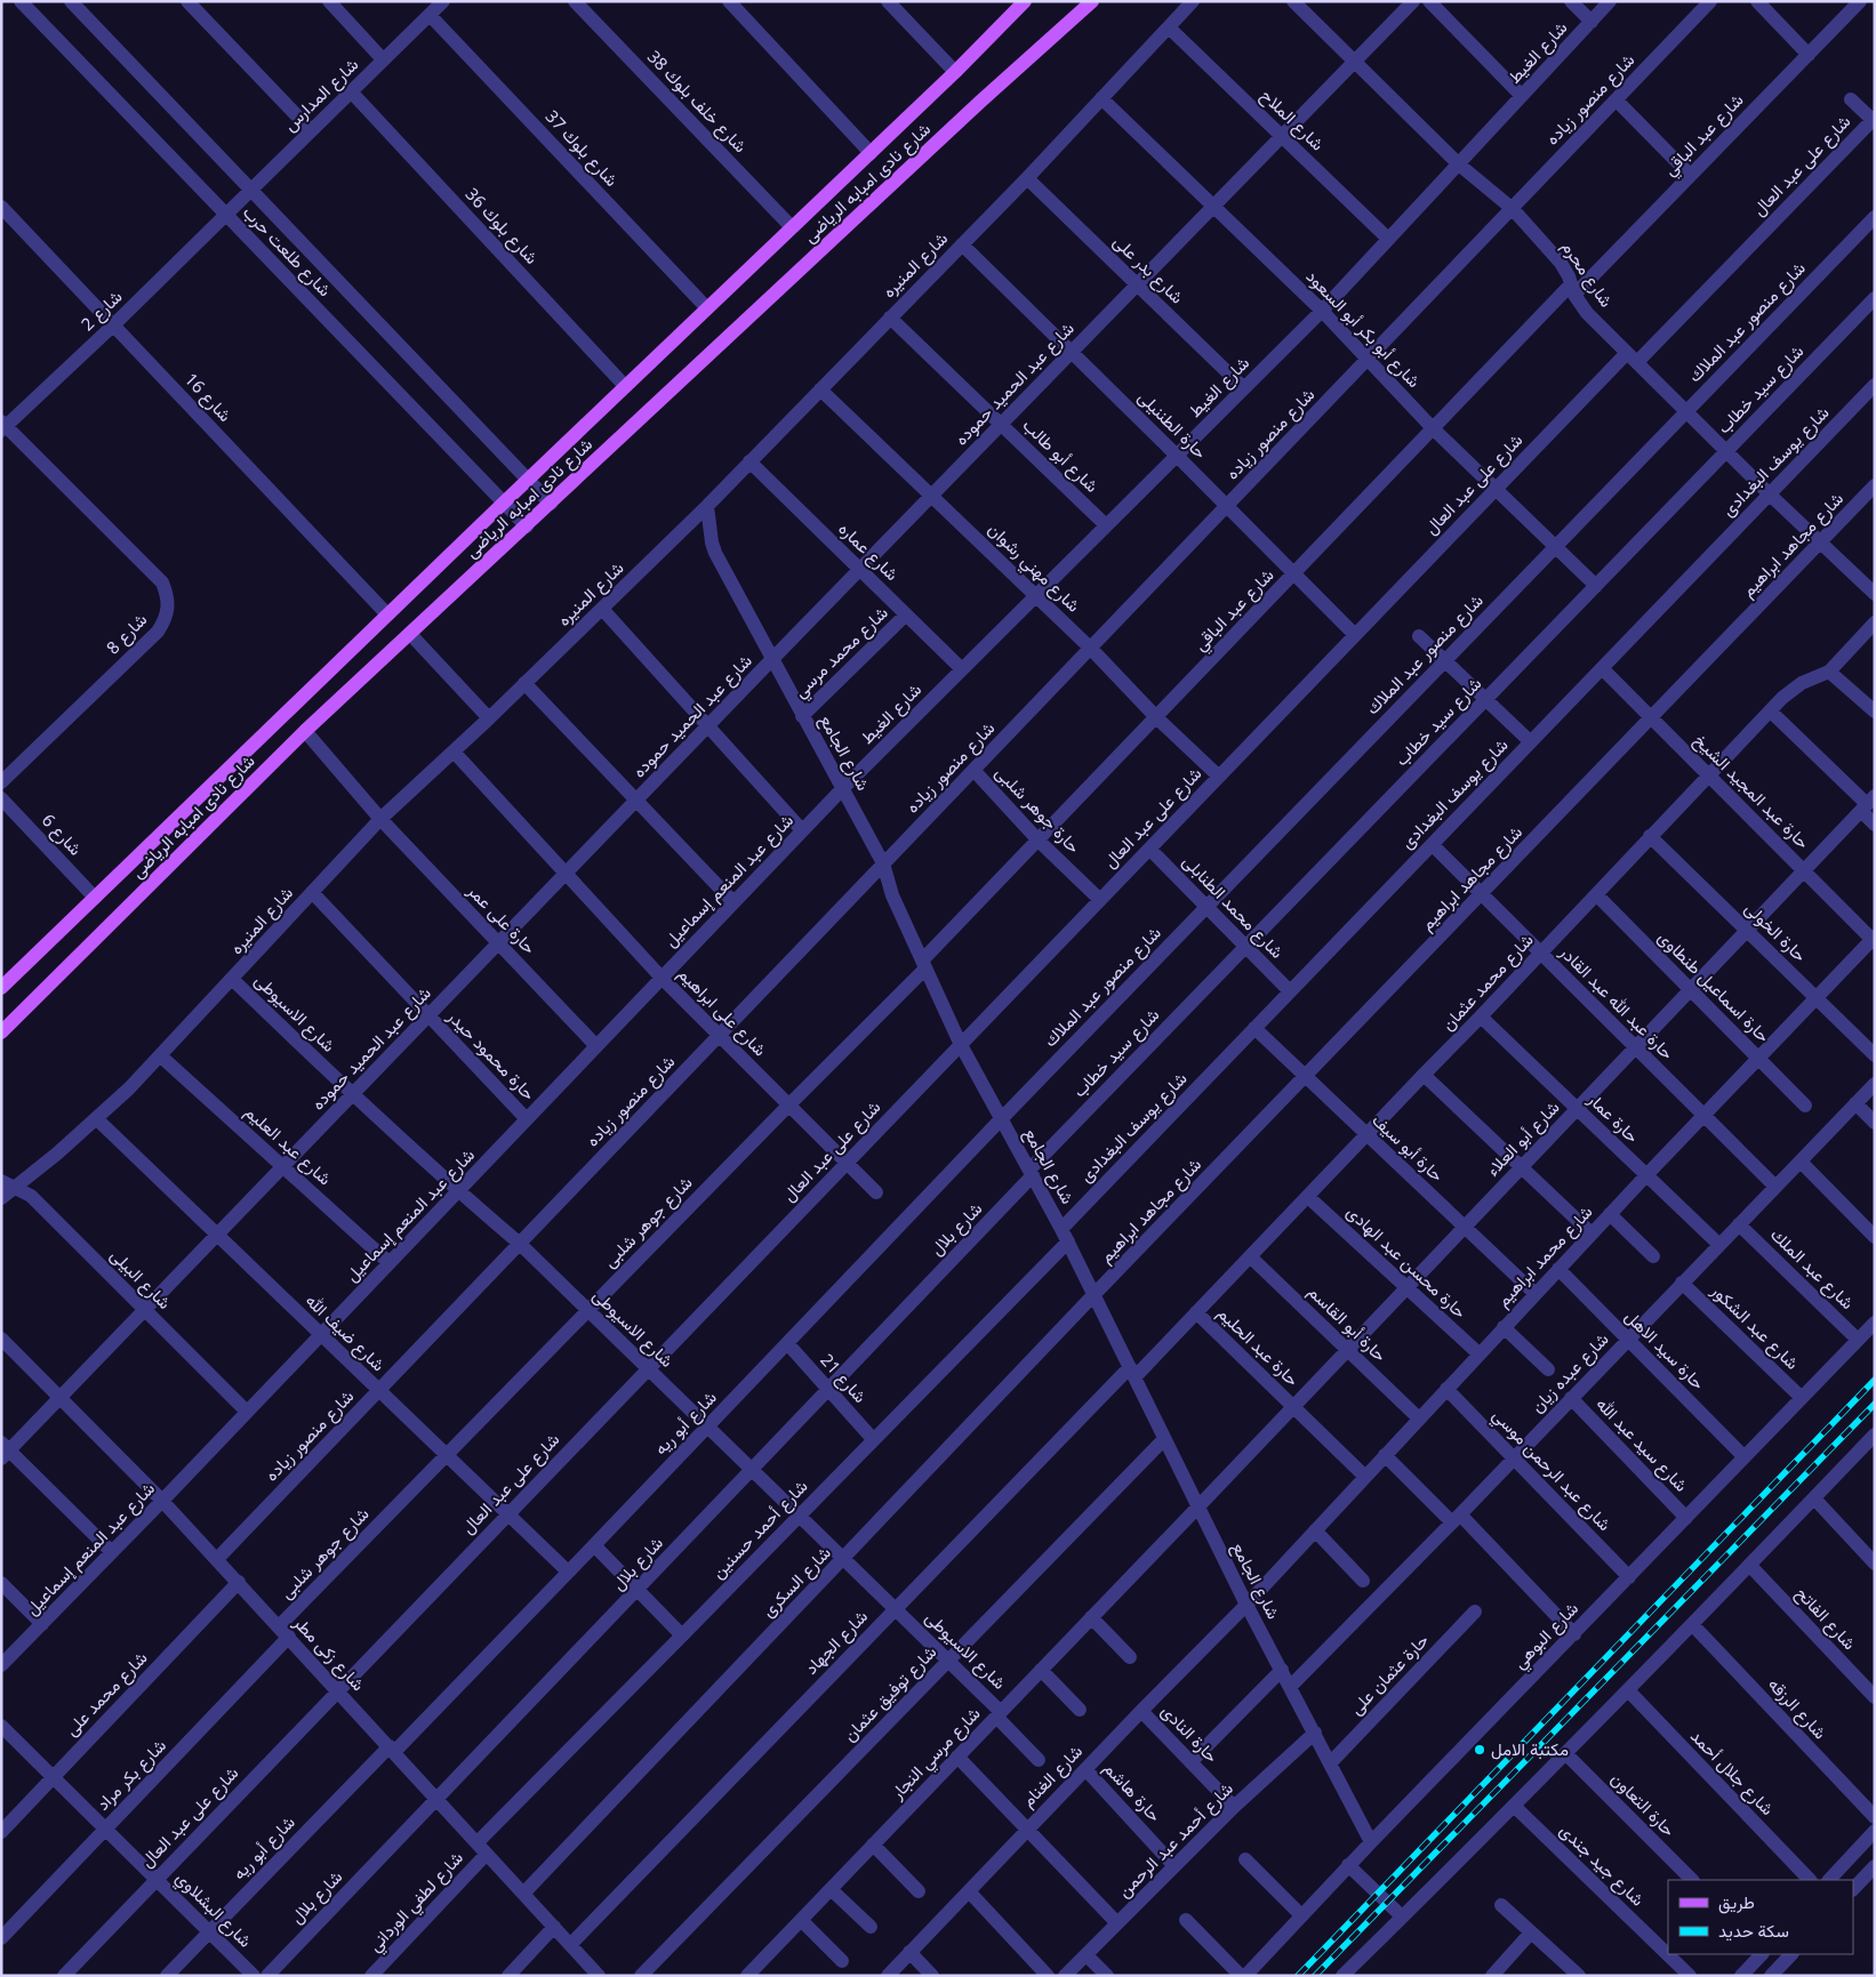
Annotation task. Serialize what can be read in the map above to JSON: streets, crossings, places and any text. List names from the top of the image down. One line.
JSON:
{"streets":{"main road":["شارع نادى امبابه الرياضى"],"street":["شارع الغيط","شارع المدارس","شارع منصور زياده","شارع خلف بلوك 38","شارع الملاح","شارع عبد الباقي","شارع بلوك 37","شارع على عبد العال","شارع بلوك 36","شارع طلعت حرب","شارع المنيره","شارع بدر على","شارع محرم","شارع 2","شارع منصور عبد الملاك","شارع أبو بكر أبو السعود","شارع عبد الحميد حموده","شارع سيد خطاب","شارع 16","حارة الطننيلى","شارع أبو طالب","شارع يوسف البغدادى","شارع مجاهد ابراهيم","شارع عماره","شارع مهني رشوان","شارع 8","شارع محمد مرسي","شارع الجامع","حارة عبد المجيد الشيخ","حارة جوهر شلبى","شارع 6","شارع عبد المنعم إسماعيل","شارع محمد الطنابلى","حارة على عمر","حارة الخولى","شارع محمد عثمان","حارة اسماعيل طنطاوى","حارة عبد الله عبد القادر","شارع على ابراهيم","شارع الاسيوطى","حارة محمود حيدر","حارة عمار","شارع أبو العلاء","شارع عبد العليم","حارة أبو سيف","شارع جوهر شلبى","شارع بلال","شارع محمد ابراهيم","حارة محسن عبد الهادى","شارع عبد الملك","شارع البيلى","حارة أبو القاسم","شارع عبد الشكور","شارع ضيف الله","حارة عبد الحليم","حارة سيد الاهل","شارع عبده زيان","شارع 21","شارع أبو ريه","شارع سيد عبد الله","شارع عبد الرحمن موسي","شارع أحمد حسنين","شارع السكرى","شارع الفاتح","شارع البوهي","شارع الجهاد","شارع زكى مطر","حارة عثمان على","شارع محمد على","شارع توفيق عثمان","شارع الرزقه","حارة النادى","شارع مرسي النجار","شارع جلال أحمد","شارع بكر مراد","شارع الغنام","حارة هاشم","حارة التعاون","شارع أحمد عبد الرحمن","شارع جيد جندى","شارع لطفي الورداني","شارع البشلاوي"]},"crossings":[["شارع الغيط","شارع الملاح"],["شارع الغيط","شارع بدر على"],["شارع الغيط","شارع محرم"],["شارع الغيط","شارع أبو بكر أبو السعود"],["شارع الغيط","حارة الطننيلى"],["شارع الغيط","شارع أبو طالب"],["شارع الغيط","شارع عماره"],["شارع الغيط","شارع مهني رشوان"],["شارع الغيط","شارع الجامع"],["شارع الغيط","شارع عبد المنعم إسماعيل"],["شارع المدارس","شارع بلوك 37"],["شارع المدارس","شارع بلوك 36"],["شارع المدارس","شارع طلعت حرب"],["شارع المدارس","شارع 2"],["شارع منصور زياده","شارع محرم"],["شارع منصور زياده","شارع أبو بكر أبو السعود"],["شارع منصور زياده","حارة الطننيلى"],["شارع منصور زياده","شارع مهني رشوان"],["شارع منصور زياده","شارع الجامع"],["شارع منصور زياده","حارة جوهر شلبى"],["شارع منصور زياده","شارع على ابراهيم"],["شارع منصور زياده","شارع الاسيوطى"],["شارع منصور زياده","شارع ضيف الله"],["شارع منصور زياده","شارع زكى مطر"],["شارع خلف بلوك 38","شارع نادى امبابه الرياضى"],["شارع الملاح","شارع المنيره"],["شارع الملاح","شارع عبد الحميد حموده"],["شارع عبد الباقي","شارع محرم"],["شارع عبد الباقي","شارع أبو بكر أبو السعود"],["شارع عبد الباقي","حارة الطننيلى"],["شارع عبد الباقي","شارع مهني رشوان"],["شارع عبد الباقي","شارع الجامع"],["شارع عبد الباقي","حارة جوهر شلبى"],["شارع عبد الباقي","شارع جوهر شلبى"],["شارع بلوك 37","شارع نادى امبابه الرياضى"],["شارع على عبد العال","شارع محرم"],["شارع على عبد العال","شارع أبو بكر أبو السعود"],["شارع على عبد العال","حارة الطننيلى"],["شارع على عبد العال","شارع مهني رشوان"],["شارع على عبد العال","شارع الجامع"],["شارع على عبد العال","حارة جوهر شلبى"],["شارع على عبد العال","شارع محمد الطنابلى"],["شارع على عبد العال","شارع على ابراهيم"],["شارع على عبد العال","شارع الاسيوطى"],["شارع على عبد العال","شارع ضيف الله"],["شارع على عبد العال","شارع زكى مطر"],["شارع على عبد العال","شارع البشلاوي"],["شارع نادى امبابه الرياضى","شارع بلوك 36"],["شارع نادى امبابه الرياضى","شارع طلعت حرب"],["شارع نادى امبابه الرياضى","شارع 16"],["شارع نادى امبابه الرياضى","شارع 6"],["شارع نادى امبابه الرياضى","حارة على عمر"],["شارع طلعت حرب","شارع 2"],["شارع المنيره","شارع بدر على"],["شارع المنيره","شارع أبو بكر أبو السعود"],["شارع المنيره","حارة الطننيلى"],["شارع المنيره","شارع أبو طالب"],["شارع المنيره","شارع عماره"],["شارع المنيره","شارع مهني رشوان"],["شارع المنيره","شارع الجامع"],["شارع المنيره","حارة على عمر"],["شارع المنيره","شارع على ابراهيم"],["شارع المنيره","شارع الاسيوطى"],["شارع المنيره","حارة محمود حيدر"],["شارع المنيره","شارع عبد العليم"],["شارع المنيره","شارع البيلى"],["شارع المنيره","شارع ضيف الله"],["شارع بدر على","شارع عبد الحميد حموده"],["شارع محرم","شارع منصور عبد الملاك"],["شارع محرم","شارع عبد الحميد حموده"],["شارع محرم","شارع سيد خطاب"],["شارع محرم","شارع يوسف البغدادى"],["شارع محرم","شارع مجاهد ابراهيم"],["شارع 2","شارع 16"],["شارع 2","شارع 8"],["شارع منصور عبد الملاك","شارع أبو بكر أبو السعود"],["شارع منصور عبد الملاك","شارع الجامع"],["شارع منصور عبد الملاك","شارع محمد الطنابلى"],["شارع منصور عبد الملاك","شارع أبو ريه"],["شارع أبو بكر أبو السعود","شارع عبد الحميد حموده"],["شارع أبو بكر أبو السعود","شارع سيد خطاب"],["شارع عبد الحميد حموده","حارة الطننيلى"],["شارع عبد الحميد حموده","شارع أبو طالب"],["شارع عبد الحميد حموده","شارع عماره"],["شارع عبد الحميد حموده","شارع مهني رشوان"],["شارع عبد الحميد حموده","شارع الجامع"],["شارع عبد الحميد حموده","حارة على عمر"],["شارع عبد الحميد حموده","شارع على ابراهيم"],["شارع عبد الحميد حموده","شارع الاسيوطى"],["شارع عبد الحميد حموده","حارة محمود حيدر"],["شارع عبد الحميد حموده","شارع عبد العليم"],["شارع عبد الحميد حموده","شارع البيلى"],["شارع عبد الحميد حموده","شارع ضيف الله"],["شارع عبد الحميد حموده","شارع زكى مطر"],["شارع سيد خطاب","شارع الجامع"],["شارع سيد خطاب","شارع محمد الطنابلى"],["شارع سيد خطاب","شارع بلال"],["شارع يوسف البغدادى","شارع الجامع"],["شارع يوسف البغدادى","حارة عبد المجيد الشيخ"],["شارع يوسف البغدادى","شارع محمد الطنابلى"],["شارع يوسف البغدادى","حارة عبد الله عبد القادر"],["شارع يوسف البغدادى","حارة أبو سيف"],["شارع يوسف البغدادى","شارع أحمد حسنين"],["شارع مجاهد ابراهيم","شارع الجامع"],["شارع مجاهد ابراهيم","حارة عبد المجيد الشيخ"],["شارع مجاهد ابراهيم","حارة عبد الله عبد القادر"],["شارع مجاهد ابراهيم","حارة أبو سيف"],["شارع مجاهد ابراهيم","شارع السكرى"],["شارع عماره","شارع محمد مرسي"],["شارع محمد مرسي","شارع الجامع"],["شارع الجامع","شارع عبد المنعم إسماعيل"],["شارع الجامع","شارع محمد عثمان"],["شارع الجامع","شارع أبو العلاء"],["شارع الجامع","شارع جوهر شلبى"],["شارع الجامع","شارع بلال"],["شارع الجامع","شارع محمد ابراهيم"],["شارع الجامع","شارع عبده زيان"],["شارع الجامع","شارع أبو ريه"],["شارع الجامع","شارع أحمد حسنين"],["شارع الجامع","شارع السكرى"],["شارع الجامع","شارع البوهي"],["شارع الجامع","شارع الجهاد"],["شارع الجامع","حارة عثمان على"],["شارع الجامع","شارع توفيق عثمان"],["شارع الجامع","شارع مرسي النجار"],["شارع الجامع","شارع الغنام"],["شارع الجامع","شارع أحمد عبد الرحمن"],["حارة عبد المجيد الشيخ","شارع محمد عثمان"],["حارة عبد المجيد الشيخ","شارع أبو العلاء"],["حارة عبد المجيد الشيخ","شارع محمد ابراهيم"],["شارع عبد المنعم إسماعيل","حارة على عمر"],["شارع عبد المنعم إسماعيل","شارع على ابراهيم"],["شارع عبد المنعم إسماعيل","شارع الاسيوطى"],["شارع عبد المنعم إسماعيل","حارة محمود حيدر"],["شارع عبد المنعم إسماعيل","شارع عبد العليم"],["شارع عبد المنعم إسماعيل","شارع البيلى"],["شارع عبد المنعم إسماعيل","شارع ضيف الله"],["شارع عبد المنعم إسماعيل","شارع زكى مطر"],["حارة الخولى","شارع محمد عثمان"],["حارة الخولى","شارع أبو العلاء"],["حارة الخولى","شارع محمد ابراهيم"],["شارع محمد عثمان","حارة اسماعيل طنطاوى"],["شارع محمد عثمان","حارة عبد الله عبد القادر"],["شارع محمد عثمان","حارة عمار"],["شارع محمد عثمان","حارة أبو سيف"],["شارع محمد عثمان","حارة محسن عبد الهادى"],["شارع محمد عثمان","حارة أبو القاسم"],["شارع محمد عثمان","حارة عبد الحليم"],["شارع محمد عثمان","شارع الجهاد"],["حارة اسماعيل طنطاوى","شارع أبو العلاء"],["حارة اسماعيل طنطاوى","شارع محمد ابراهيم"],["حارة عبد الله عبد القادر","شارع أبو العلاء"],["حارة عبد الله عبد القادر","شارع محمد ابراهيم"],["حارة عبد الله عبد القادر","شارع عبده زيان"],["شارع على ابراهيم","شارع جوهر شلبى"],["شارع الاسيوطى","شارع جوهر شلبى"],["شارع الاسيوطى","شارع بلال"],["شارع الاسيوطى","شارع أبو ريه"],["شارع الاسيوطى","شارع أحمد حسنين"],["شارع الاسيوطى","شارع السكرى"],["شارع الاسيوطى","شارع الجهاد"],["شارع الاسيوطى","شارع توفيق عثمان"],["شارع الاسيوطى","شارع مرسي النجار"],["حارة عمار","شارع أبو العلاء"],["حارة عمار","شارع محمد ابراهيم"],["حارة عمار","شارع عبده زيان"],["شارع أبو العلاء","حارة أبو سيف"],["شارع أبو العلاء","حارة محسن عبد الهادى"],["شارع أبو العلاء","حارة أبو القاسم"],["شارع أبو العلاء","حارة عبد الحليم"],["شارع أبو العلاء","شارع مرسي النجار"],["حارة أبو سيف","شارع محمد ابراهيم"],["شارع جوهر شلبى","شارع ضيف الله"],["شارع جوهر شلبى","شارع زكى مطر"],["شارع جوهر شلبى","شارع بكر مراد"],["شارع بلال","شارع 21"],["شارع بلال","شارع زكى مطر"],["شارع محمد ابراهيم","حارة محسن عبد الهادى"],["شارع محمد ابراهيم","حارة أبو القاسم"],["شارع محمد ابراهيم","حارة عبد الحليم"],["شارع محمد ابراهيم","حارة سيد الاهل"],["شارع محمد ابراهيم","شارع عبد الرحمن موسي"],["شارع محمد ابراهيم","شارع الغنام"],["شارع عبد الملك","شارع عبده زيان"],["شارع عبد الملك","شارع البوهي"],["شارع عبد الشكور","شارع عبده زيان"],["شارع عبد الشكور","شارع البوهي"],["شارع ضيف الله","شارع أبو ريه"],["حارة سيد الاهل","شارع عبده زيان"],["حارة سيد الاهل","شارع البوهي"],["شارع عبده زيان","شارع سيد عبد الله"],["شارع عبده زيان","شارع عبد الرحمن موسي"],["شارع 21","شارع أبو ريه"],["شارع 21","شارع أحمد حسنين"],["شارع أبو ريه","شارع زكى مطر"],["شارع أبو ريه","شارع البشلاوي"],["شارع سيد عبد الله","شارع البوهي"],["شارع عبد الرحمن موسي","شارع البوهي"],["شارع أحمد حسنين","شارع زكى مطر"],["شارع السكرى","شارع زكى مطر"],["شارع الجهاد","شارع زكى مطر"],["شارع زكى مطر","شارع محمد على"],["شارع زكى مطر","شارع بكر مراد"],["شارع زكى مطر","شارع لطفي الورداني"],["شارع محمد على","شارع البشلاوي"],["حارة النادى","شارع الغنام"],["حارة النادى","شارع أحمد عبد الرحمن"],["شارع بكر مراد","شارع البشلاوي"],["شارع الغنام","حارة هاشم"],["حارة هاشم","شارع أحمد عبد الرحمن"]],"places":["مكتبة الامل"],"legend":["طريق","سكة حديد"]}
